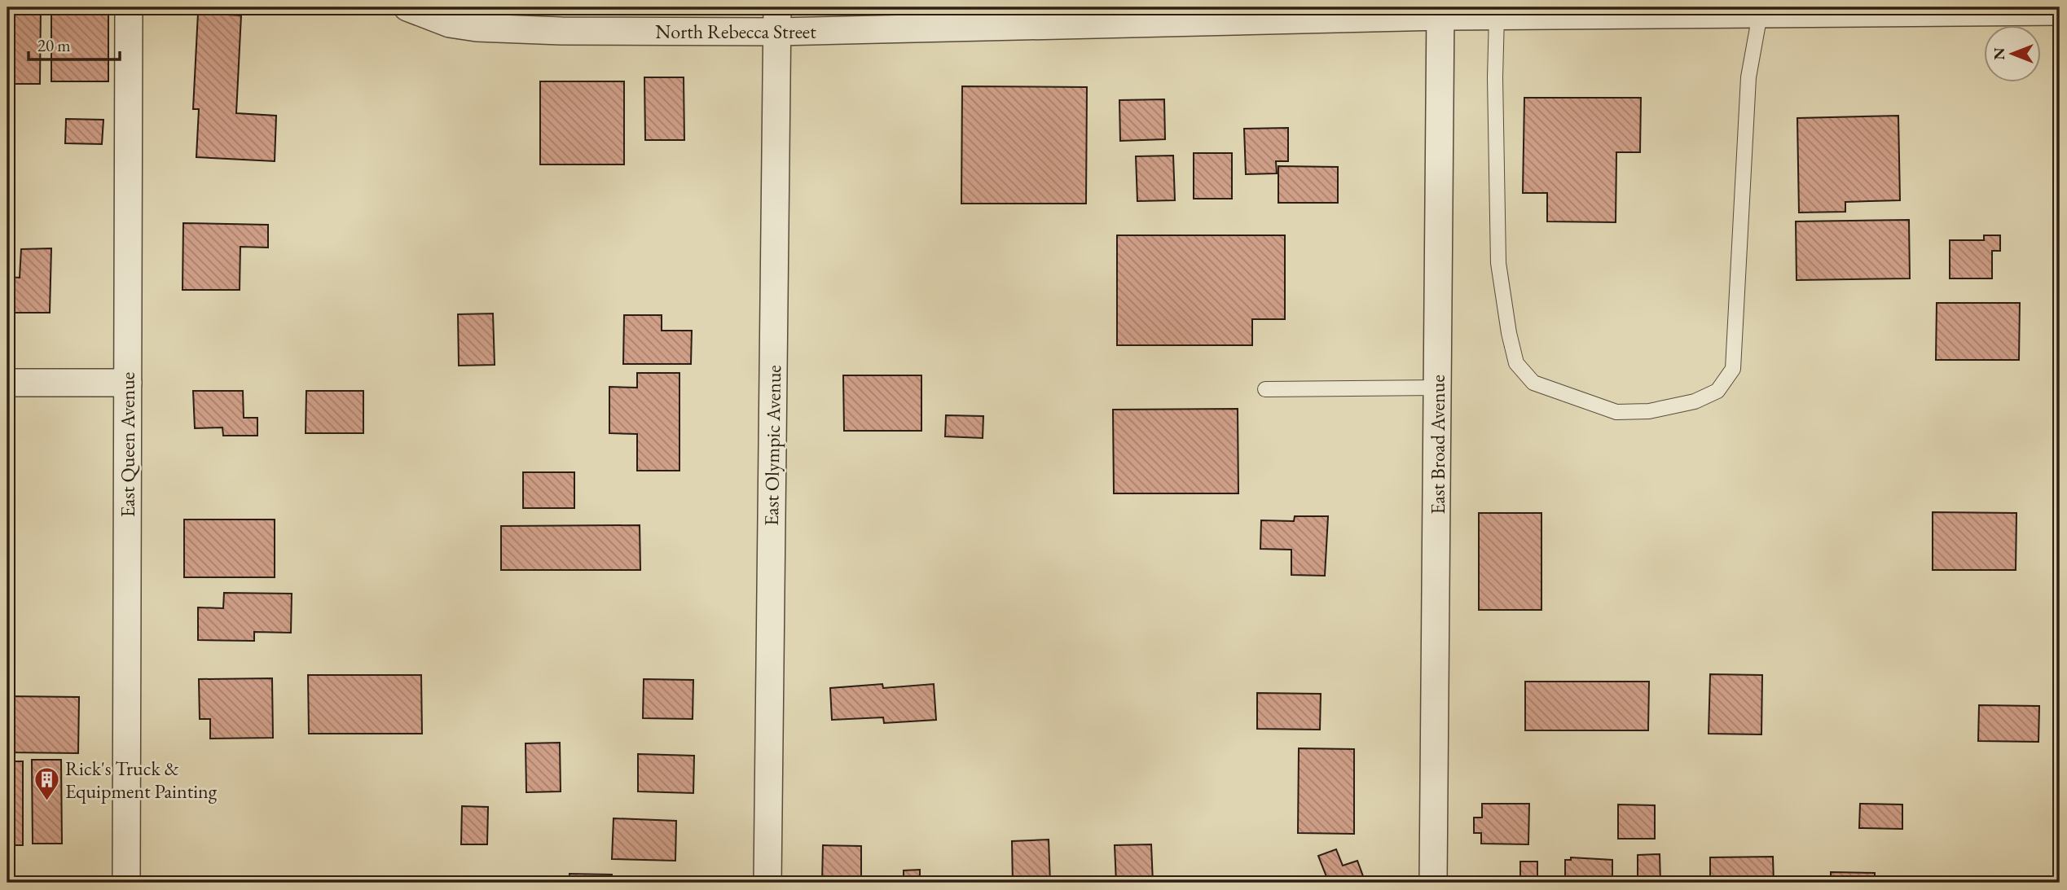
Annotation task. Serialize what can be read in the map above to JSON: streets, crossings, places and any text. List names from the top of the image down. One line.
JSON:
{"streets":{"street":["North Rebecca Street","East Queen Avenue","East Broad Avenue","East Olympic Avenue"]},"crossings":[["North Rebecca Street","East Broad Avenue"],["North Rebecca Street","East Olympic Avenue"]],"places":{"building":["Rick's Truck & Equipment Painting"]},"scale_bar":"20 m","north":"left"}
